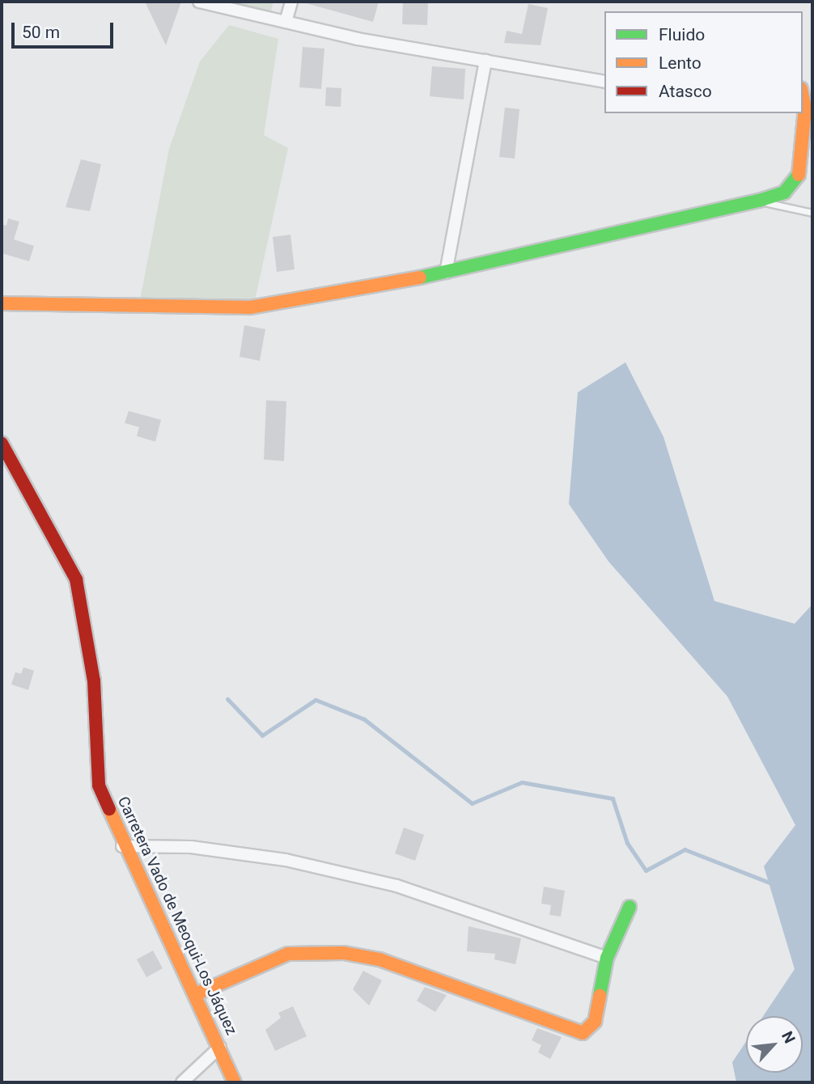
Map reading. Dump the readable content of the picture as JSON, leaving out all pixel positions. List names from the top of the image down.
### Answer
{
  "streets": {
    "street": ["Carretera Vado de Meoqui-Los Jáquez"]
  },
  "legend": ["Fluido", "Lento", "Atasco"],
  "scale_bar": "50 m",
  "north": "top right"
}
